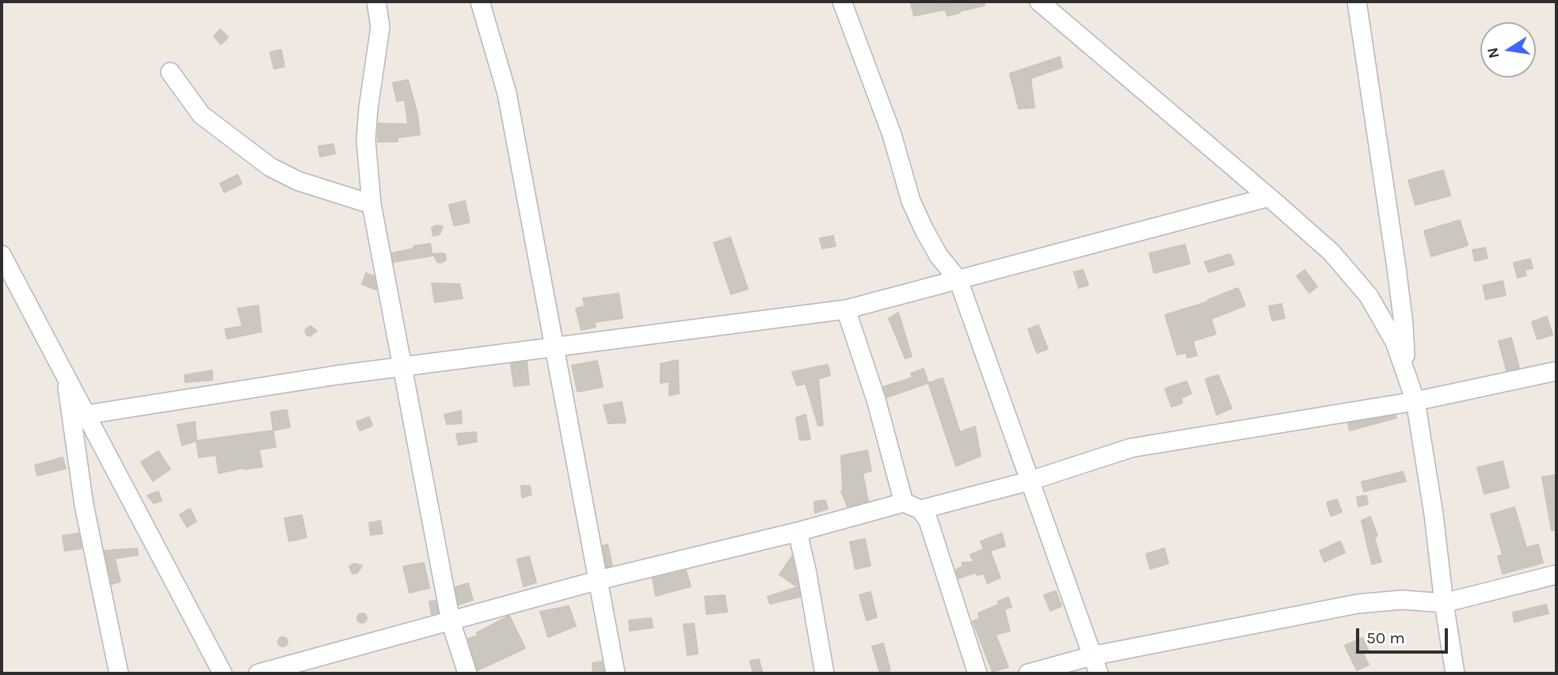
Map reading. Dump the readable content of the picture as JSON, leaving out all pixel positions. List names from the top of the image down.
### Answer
{
  "scale_bar": "50 m",
  "north": "left"
}
